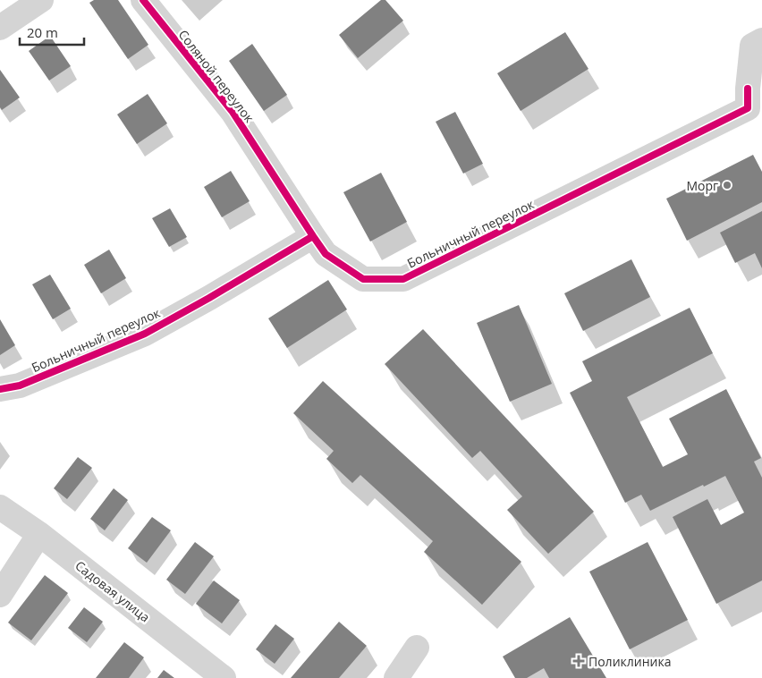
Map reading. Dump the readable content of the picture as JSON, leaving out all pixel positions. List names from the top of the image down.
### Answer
{
  "streets": {
    "street": ["Соляной переулок", "Больничный переулок", "Садовая улица"]
  },
  "crossings": [
    ["Соляной переулок", "Больничный переулок"]
  ],
  "places": {
    "other": ["Морг"],
    "health": ["Поликлиника"]
  },
  "scale_bar": "20 m"
}
